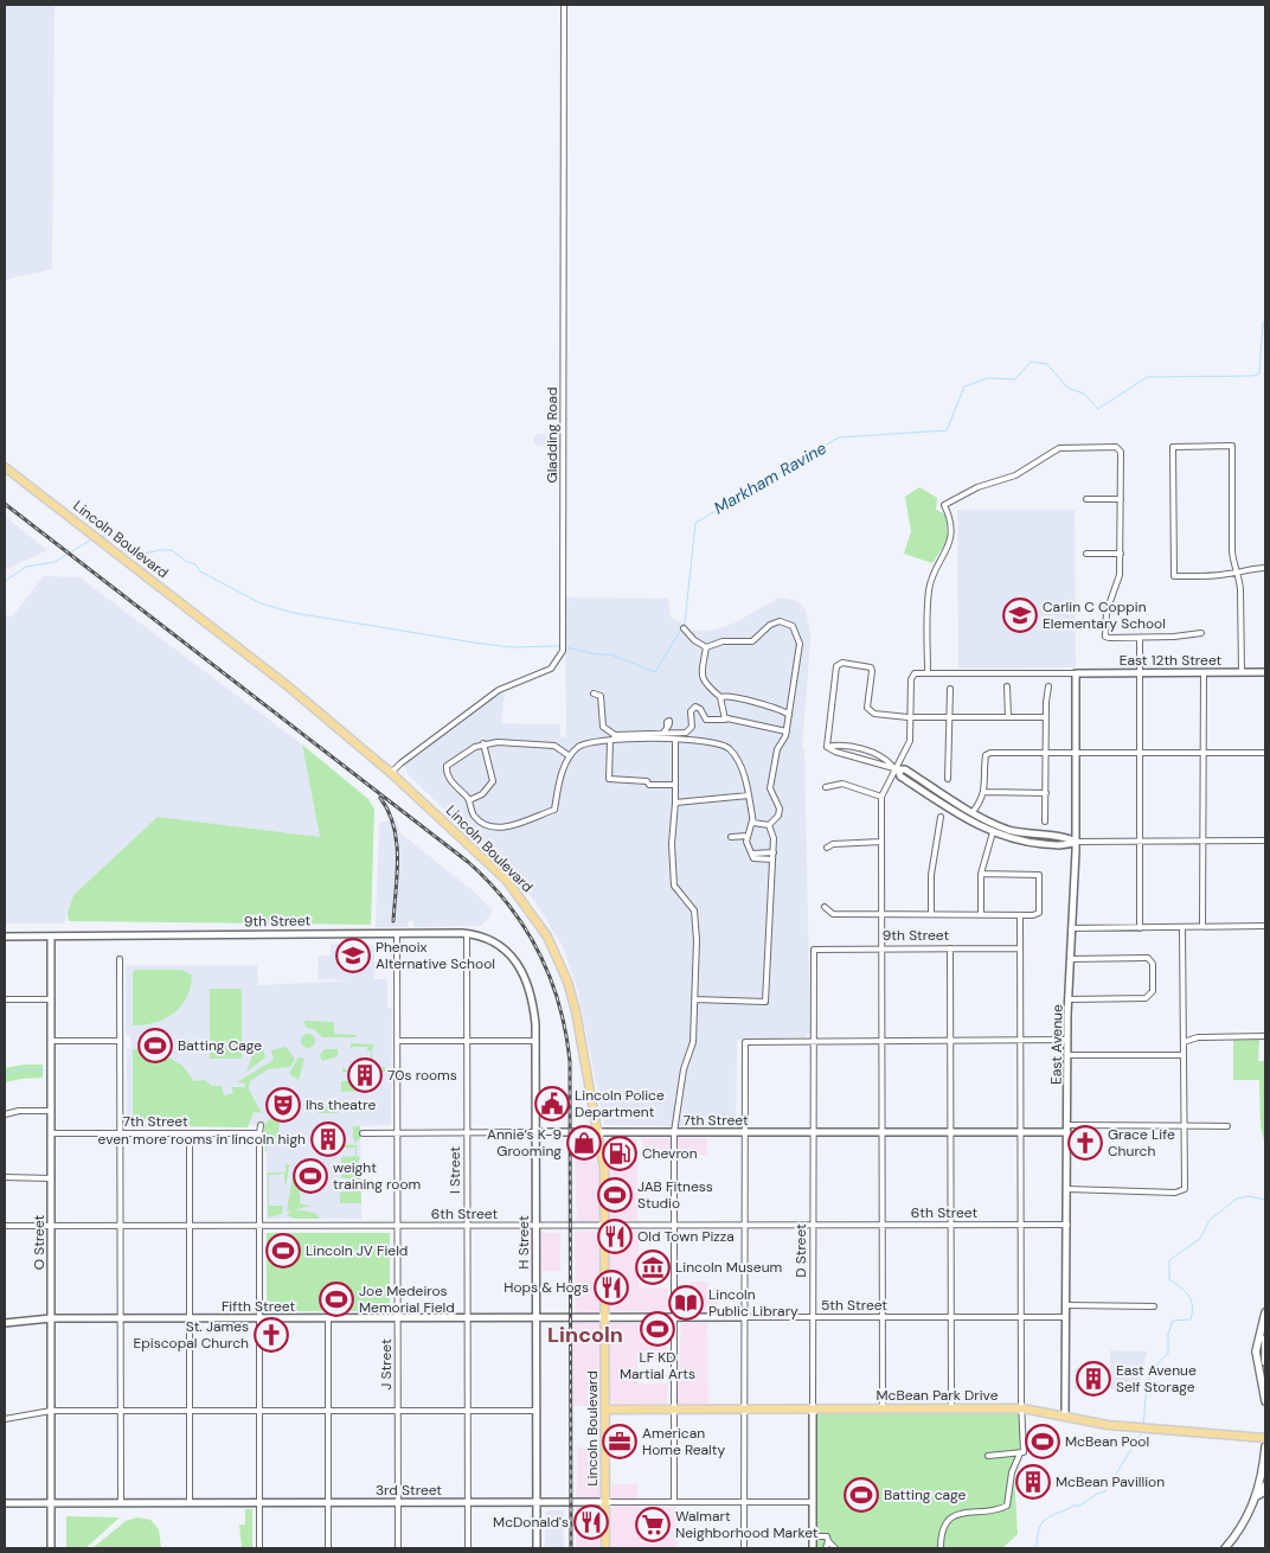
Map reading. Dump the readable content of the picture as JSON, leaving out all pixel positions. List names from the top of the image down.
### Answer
{
  "streets": {
    "main road": ["Lincoln Boulevard", "McBean Park Drive"],
    "street": [
      "Gladding Road",
      "East 12th Street",
      "9th Street",
      "East Avenue",
      "7th Street",
      "I Street",
      "6th Street",
      "O Street",
      "H Street",
      "D Street",
      "5th Street",
      "Fifth Street",
      "J Street",
      "3rd Street"
    ]
  },
  "crossings": [
    ["Gladding Road", "Lincoln Boulevard"],
    ["Lincoln Boulevard", "7th Street"],
    ["Lincoln Boulevard", "6th Street"],
    ["Lincoln Boulevard", "5th Street"],
    ["Lincoln Boulevard", "McBean Park Drive"],
    ["Lincoln Boulevard", "3rd Street"],
    ["East 12th Street", "East Avenue"],
    ["9th Street", "I Street"],
    ["9th Street", "O Street"],
    ["9th Street", "H Street"],
    ["9th Street", "D Street"],
    ["9th Street", "J Street"],
    ["East Avenue", "7th Street"],
    ["East Avenue", "6th Street"],
    ["East Avenue", "5th Street"],
    ["East Avenue", "McBean Park Drive"],
    ["7th Street", "I Street"],
    ["7th Street", "O Street"],
    ["7th Street", "H Street"],
    ["7th Street", "D Street"],
    ["7th Street", "J Street"],
    ["I Street", "6th Street"],
    ["I Street", "Fifth Street"],
    ["I Street", "3rd Street"],
    ["6th Street", "O Street"],
    ["6th Street", "H Street"],
    ["6th Street", "D Street"],
    ["6th Street", "J Street"],
    ["O Street", "Fifth Street"],
    ["O Street", "3rd Street"],
    ["H Street", "5th Street"],
    ["H Street", "Fifth Street"],
    ["H Street", "3rd Street"],
    ["D Street", "5th Street"],
    ["D Street", "McBean Park Drive"],
    ["D Street", "3rd Street"],
    ["5th Street", "Fifth Street"],
    ["Fifth Street", "J Street"],
    ["J Street", "3rd Street"]
  ],
  "districts": ["Lincoln"],
  "water": ["Markham Ravine"],
  "places": {
    "school or university": ["Carlin C Coppin Elementary School", "Phenoix Alternative School"],
    "sports": [
      "Batting Cage",
      "weight training room",
      "JAB Fitness Studio",
      "Lincoln JV Field",
      "Joe Medeiros Memorial Field",
      "LF KD Martial Arts",
      "McBean Pool",
      "Batting cage"
    ],
    "building": [
      "70s rooms",
      "even more rooms in lincoln high",
      "East Avenue Self Storage",
      "McBean Pavillion"
    ],
    "public building": ["Lincoln Police Department"],
    "theatre": ["lhs theatre"],
    "shop": ["Annie’s K-9 Grooming"],
    "church": ["Grace Life Church", "St. James Episcopal Church"],
    "fuel station": ["Chevron"],
    "restaurant": ["Old Town Pizza", "Hops & Hogs", "McDonald's"],
    "museum": ["Lincoln Museum"],
    "library": ["Lincoln Public Library"],
    "office": ["American Home Realty"],
    "supermarket": ["Walmart Neighborhood Market"]
  }
}
